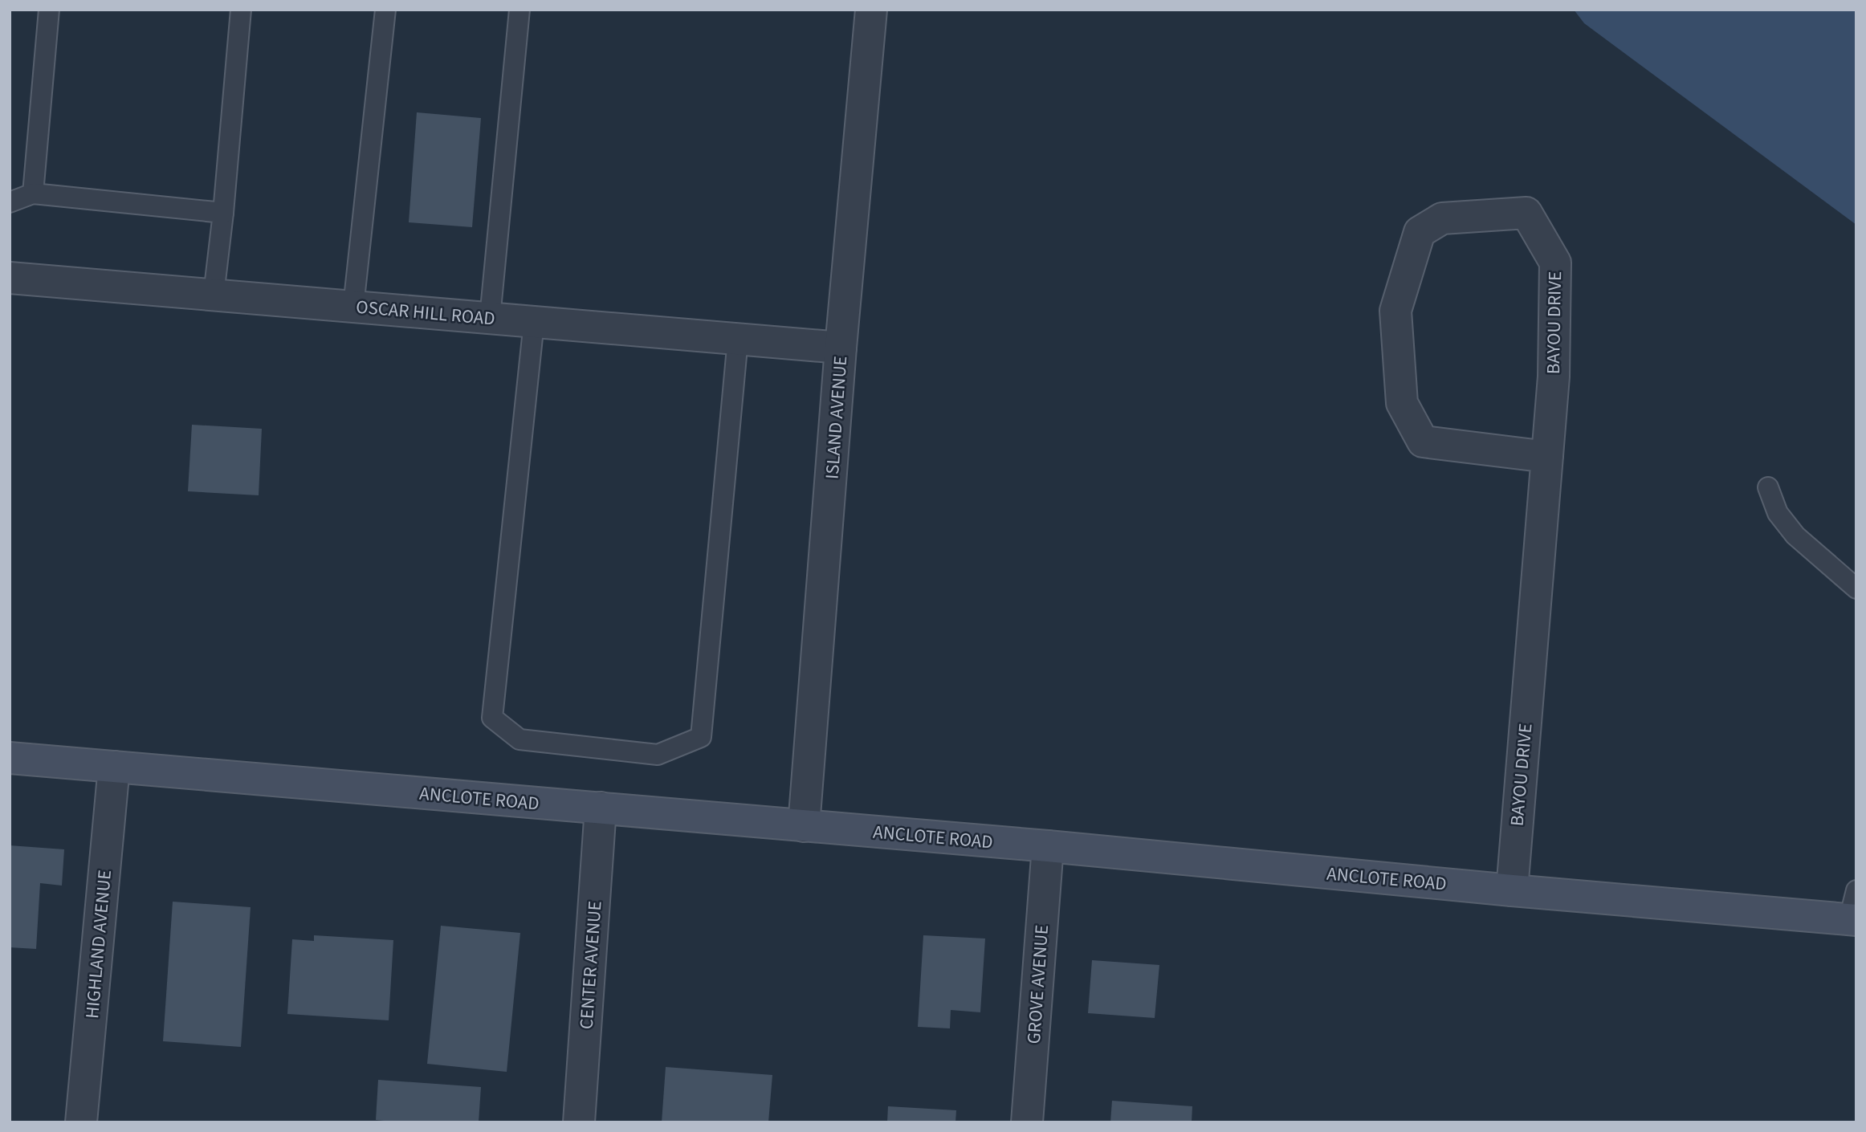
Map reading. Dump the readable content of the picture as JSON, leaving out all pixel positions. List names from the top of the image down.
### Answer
{
  "streets": {
    "street": [
      "OSCAR HILL ROAD",
      "BAYOU DRIVE",
      "ISLAND AVENUE",
      "ANCLOTE ROAD",
      "HIGHLAND AVENUE",
      "CENTER AVENUE",
      "GROVE AVENUE"
    ]
  },
  "crossings": [
    ["OSCAR HILL ROAD", "ISLAND AVENUE"],
    ["BAYOU DRIVE", "ANCLOTE ROAD"],
    ["ISLAND AVENUE", "ANCLOTE ROAD"],
    ["ANCLOTE ROAD", "HIGHLAND AVENUE"],
    ["ANCLOTE ROAD", "CENTER AVENUE"],
    ["ANCLOTE ROAD", "GROVE AVENUE"]
  ]
}
